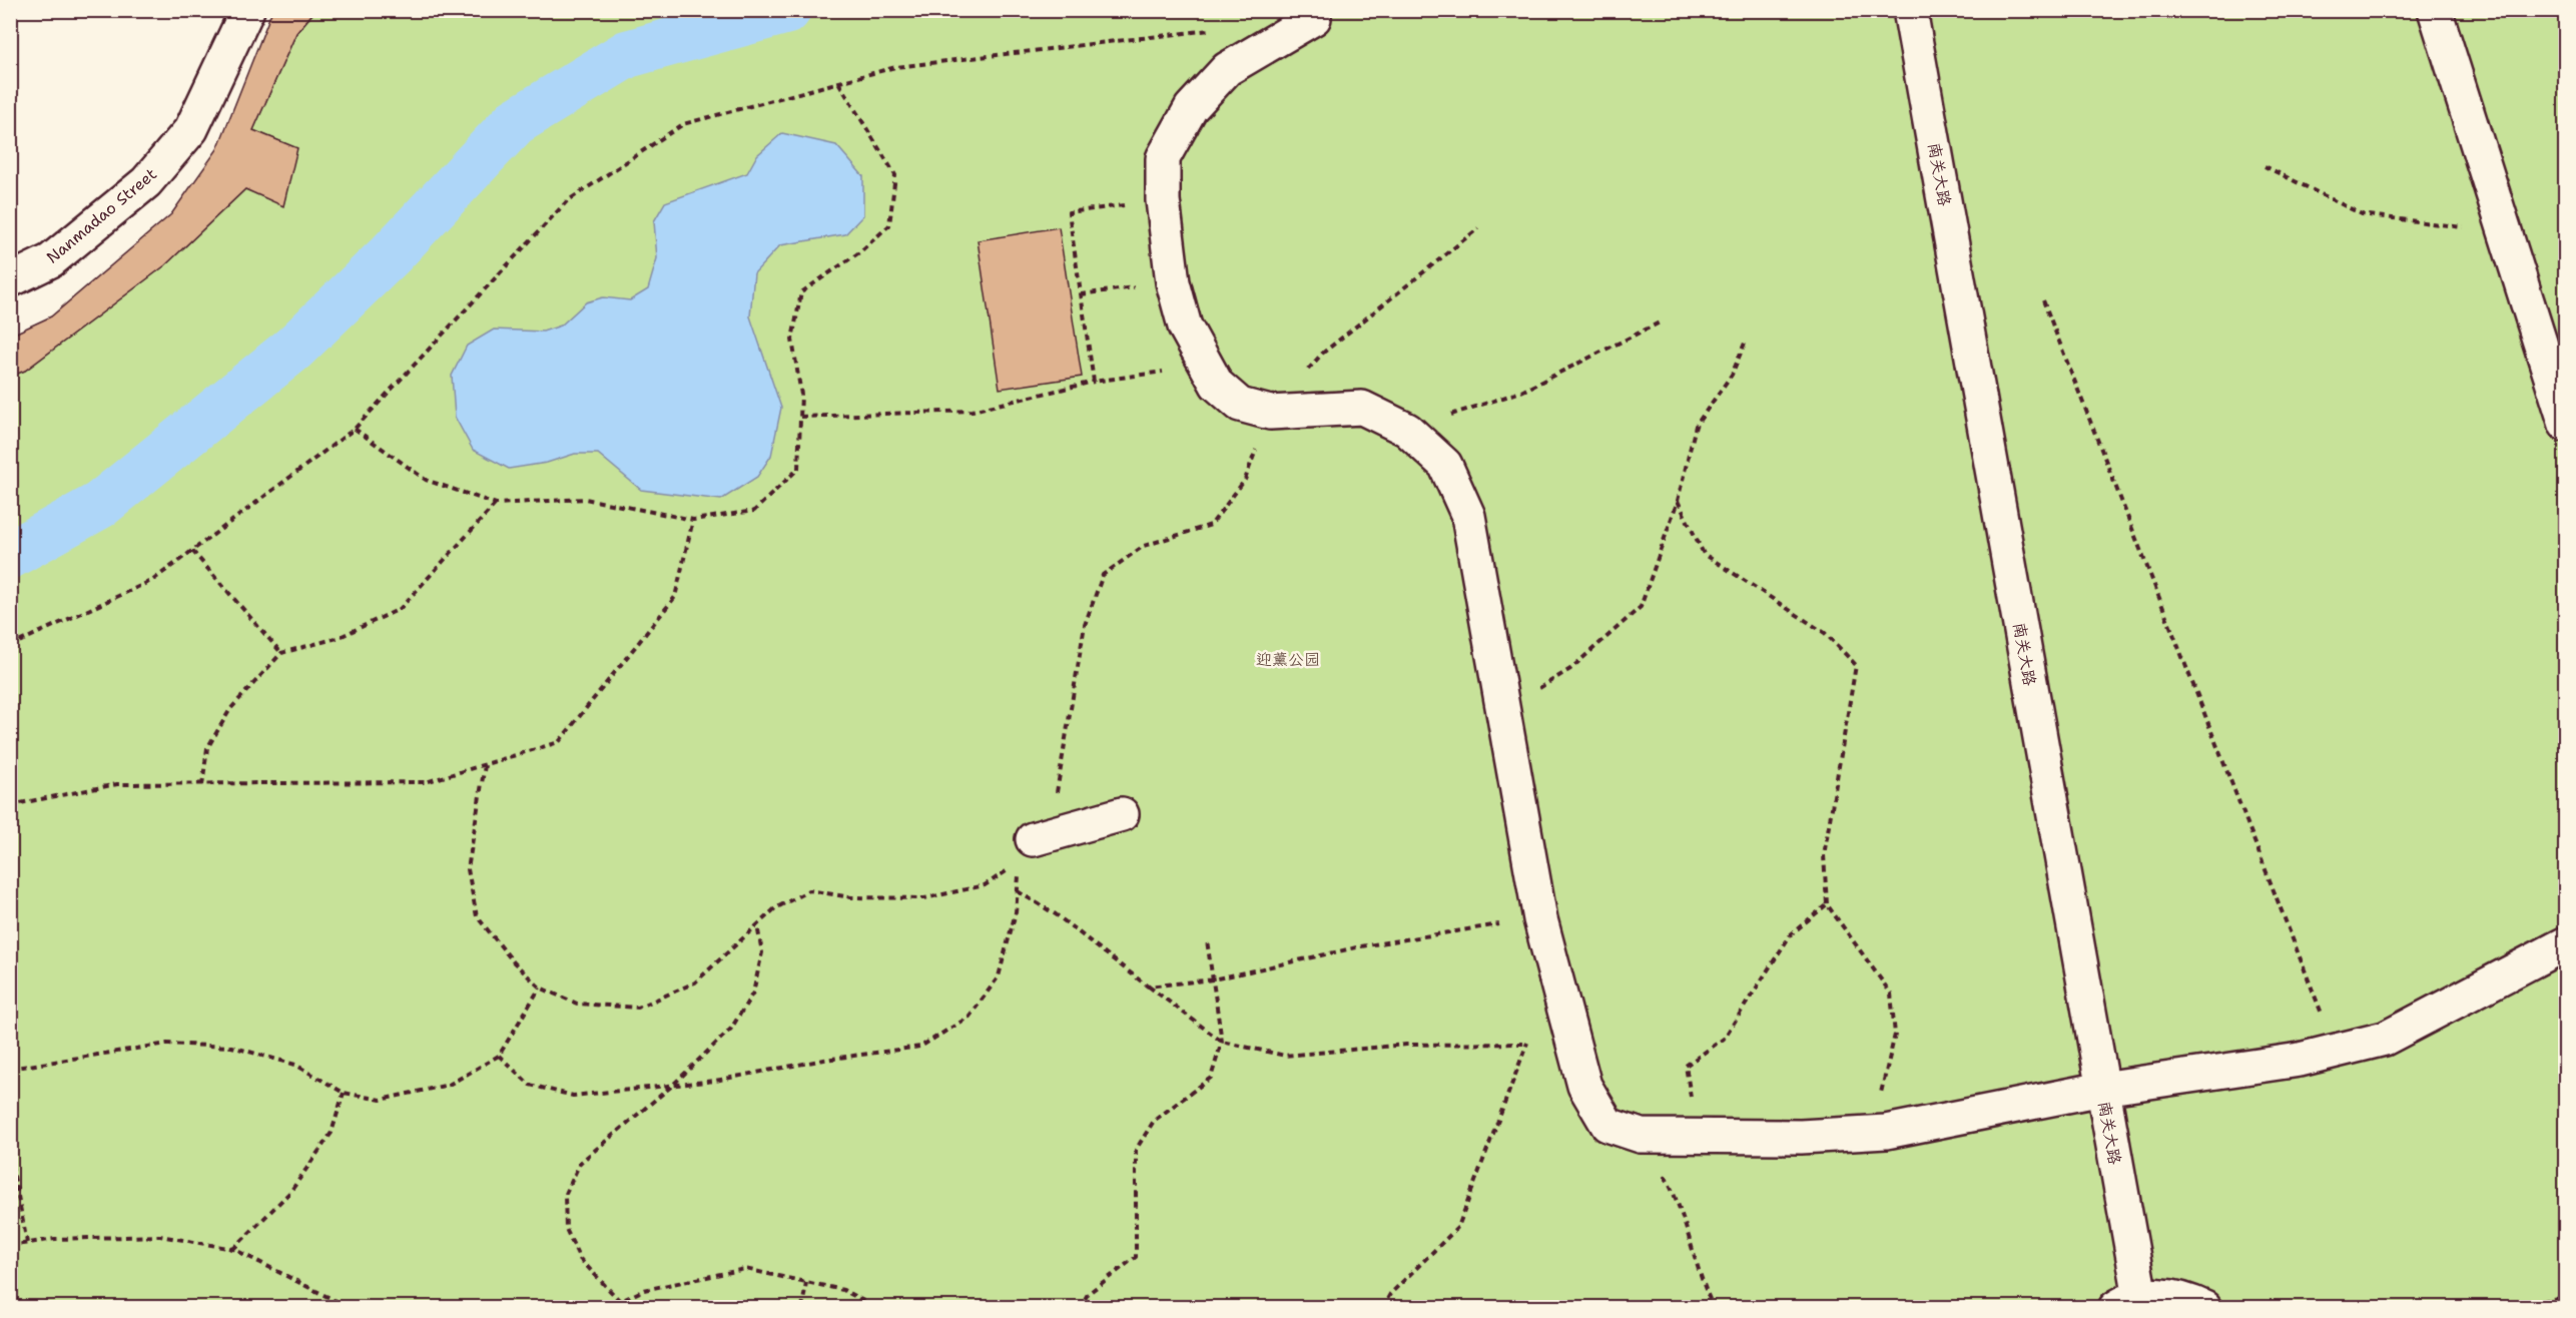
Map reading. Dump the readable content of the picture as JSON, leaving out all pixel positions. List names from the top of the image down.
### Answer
{
  "streets": {
    "street": ["南关大路", "Nanmadao Street"]
  },
  "parks": ["迎薰公园"]
}
